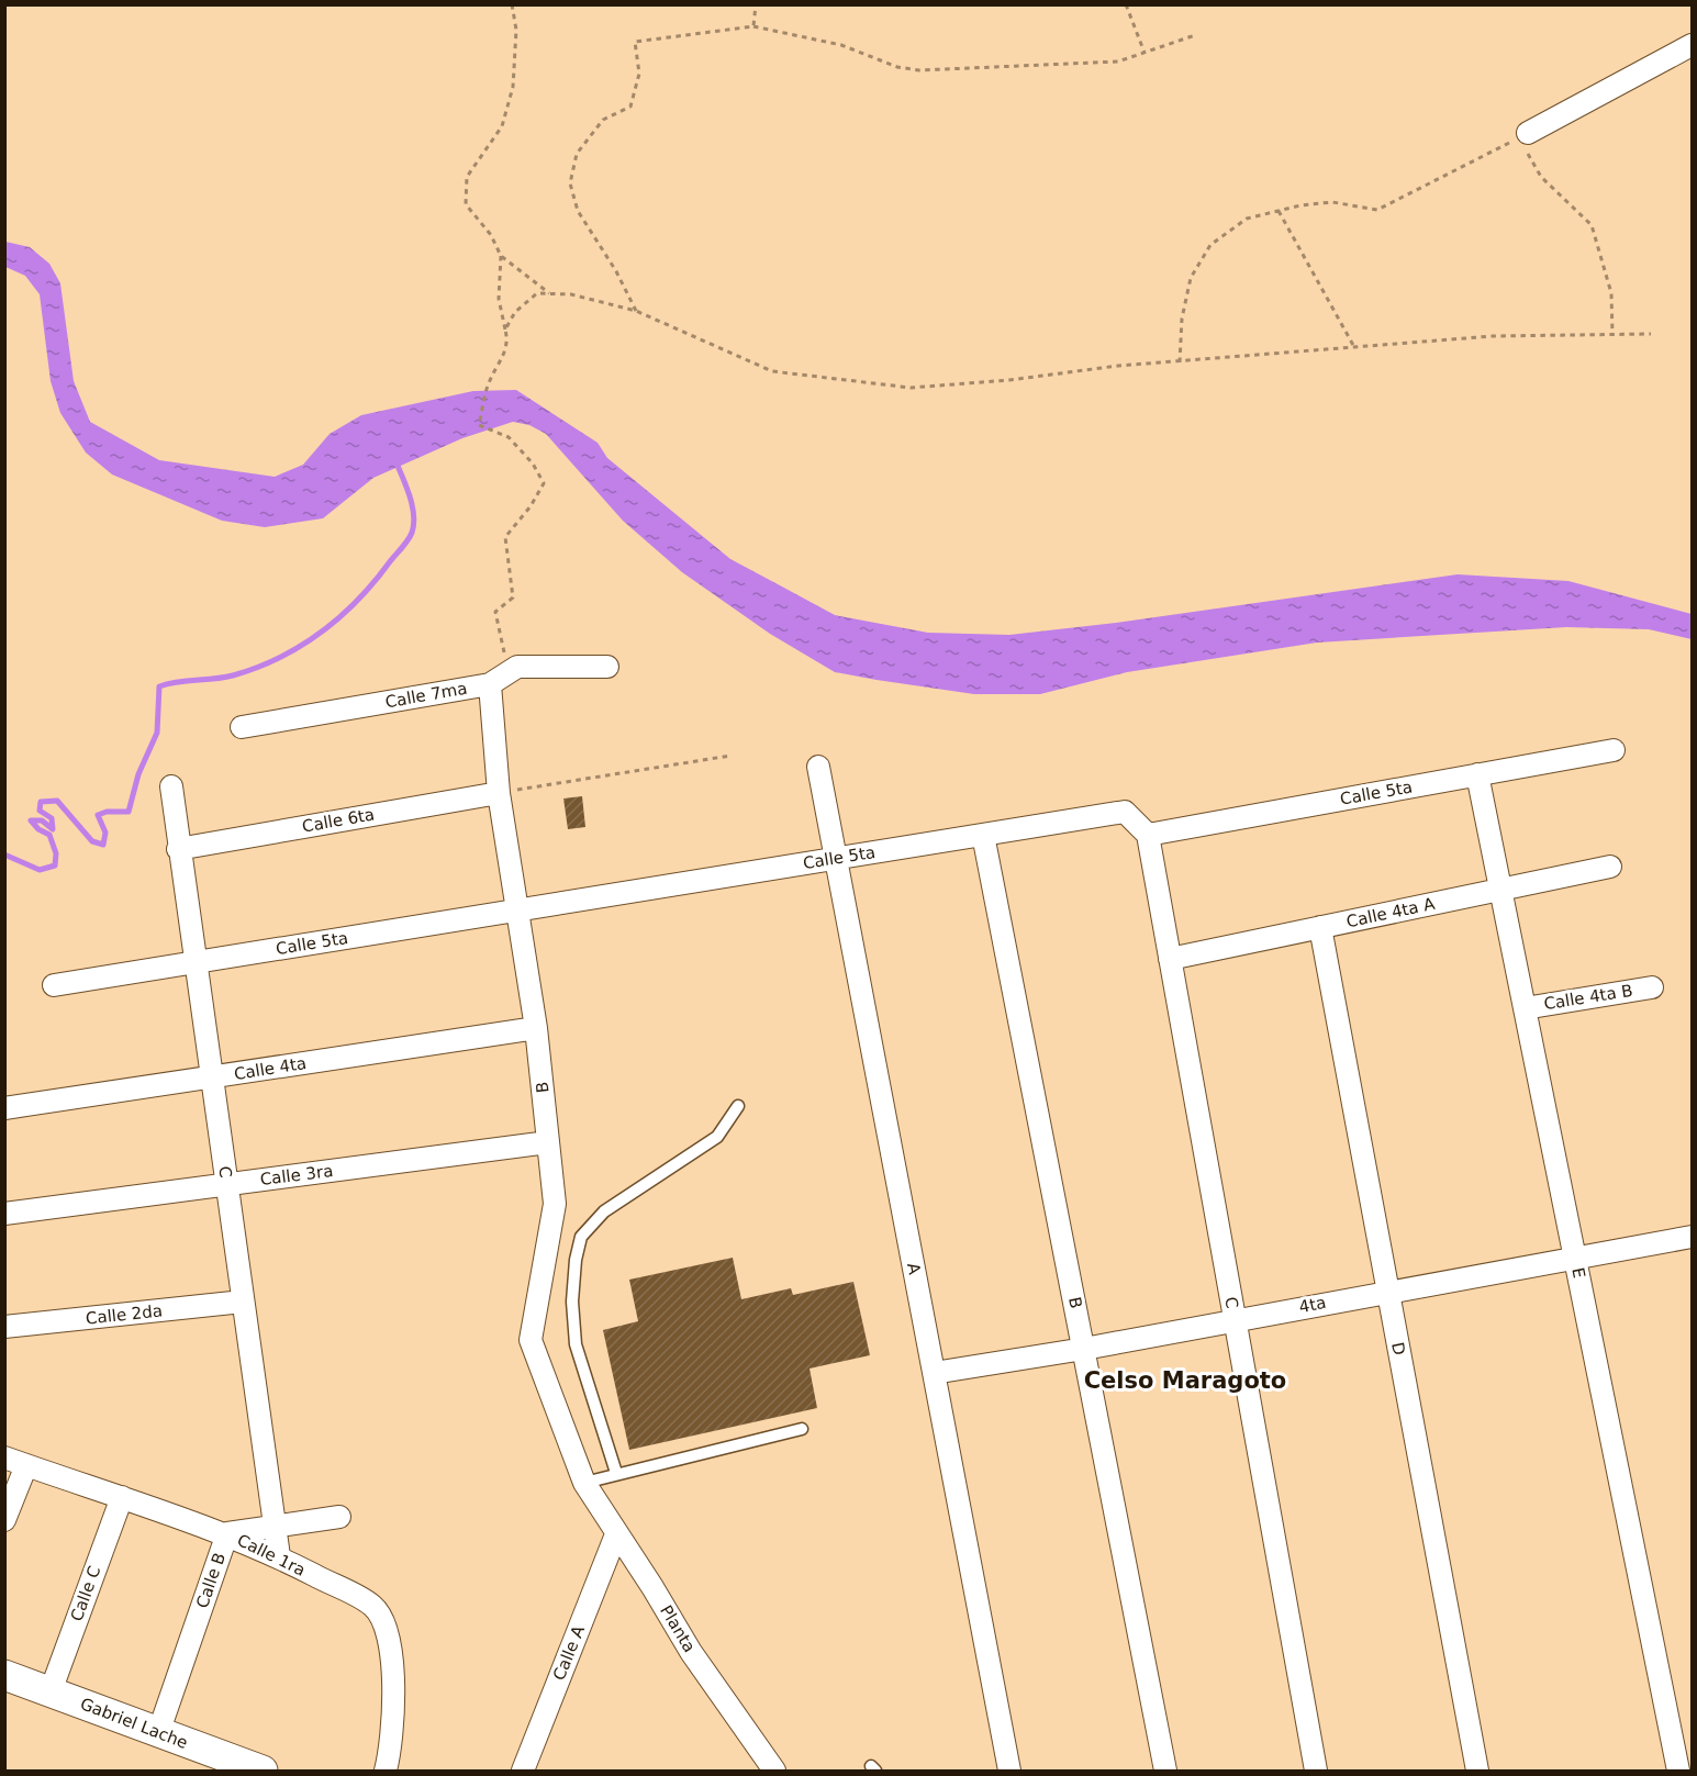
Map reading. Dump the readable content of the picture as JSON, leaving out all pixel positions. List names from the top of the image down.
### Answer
{
  "streets": {
    "street": [
      "Calle 7ma",
      "Calle 5ta",
      "Calle 6ta",
      "Calle 4ta A",
      "Calle 4ta B",
      "Calle 4ta",
      "B",
      "C",
      "Calle 3ra",
      "A",
      "E",
      "4ta",
      "Calle 2da",
      "D",
      "Calle 1ra",
      "Calle B",
      "Calle C",
      "Planta",
      "Calle A",
      "Gabriel Lache"
    ]
  },
  "crossings": [
    ["Calle 7ma", "B"],
    ["Calle 5ta", "B"],
    ["Calle 5ta", "C"],
    ["Calle 5ta", "A"],
    ["Calle 5ta", "E"],
    ["Calle 6ta", "B"],
    ["Calle 6ta", "C"],
    ["Calle 4ta A", "C"],
    ["Calle 4ta A", "E"],
    ["Calle 4ta A", "D"],
    ["Calle 4ta B", "E"],
    ["Calle 4ta", "B"],
    ["Calle 4ta", "C"],
    ["B", "Calle 3ra"],
    ["B", "4ta"],
    ["B", "Planta"],
    ["C", "Calle 3ra"],
    ["C", "4ta"],
    ["C", "Calle 2da"],
    ["C", "Calle 1ra"],
    ["C", "Calle B"],
    ["A", "4ta"],
    ["E", "4ta"],
    ["4ta", "D"],
    ["Calle 1ra", "Calle B"],
    ["Calle 1ra", "Calle C"],
    ["Calle B", "Gabriel Lache"],
    ["Calle C", "Gabriel Lache"],
    ["Planta", "Calle A"]
  ],
  "districts": ["Celso Maragoto"]
}
